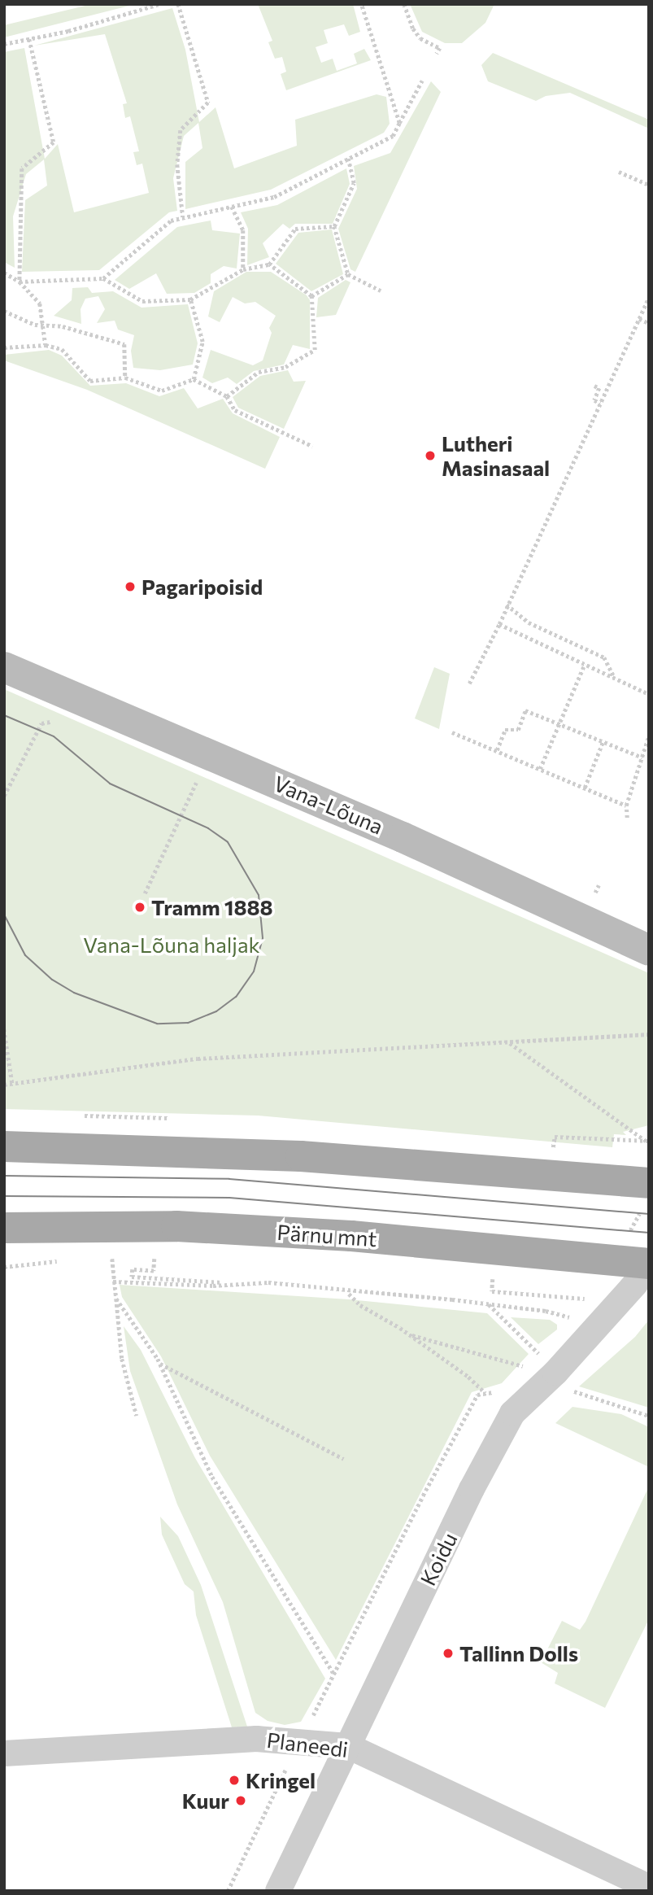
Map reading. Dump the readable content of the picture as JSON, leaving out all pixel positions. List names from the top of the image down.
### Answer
{
  "streets": {
    "main road": ["Pärnu mnt"],
    "street": ["Vana-Lõuna", "Koidu", "Planeedi"]
  },
  "crossings": [
    ["Pärnu mnt", "Koidu"],
    ["Koidu", "Planeedi"]
  ],
  "parks": ["Vana-Lõuna haljak"],
  "places": [
    "Lutheri Masinasaal",
    "Pagaripoisid",
    "Tramm 1888",
    "Tallinn Dolls",
    "Kringel",
    "Kuur"
  ]
}
